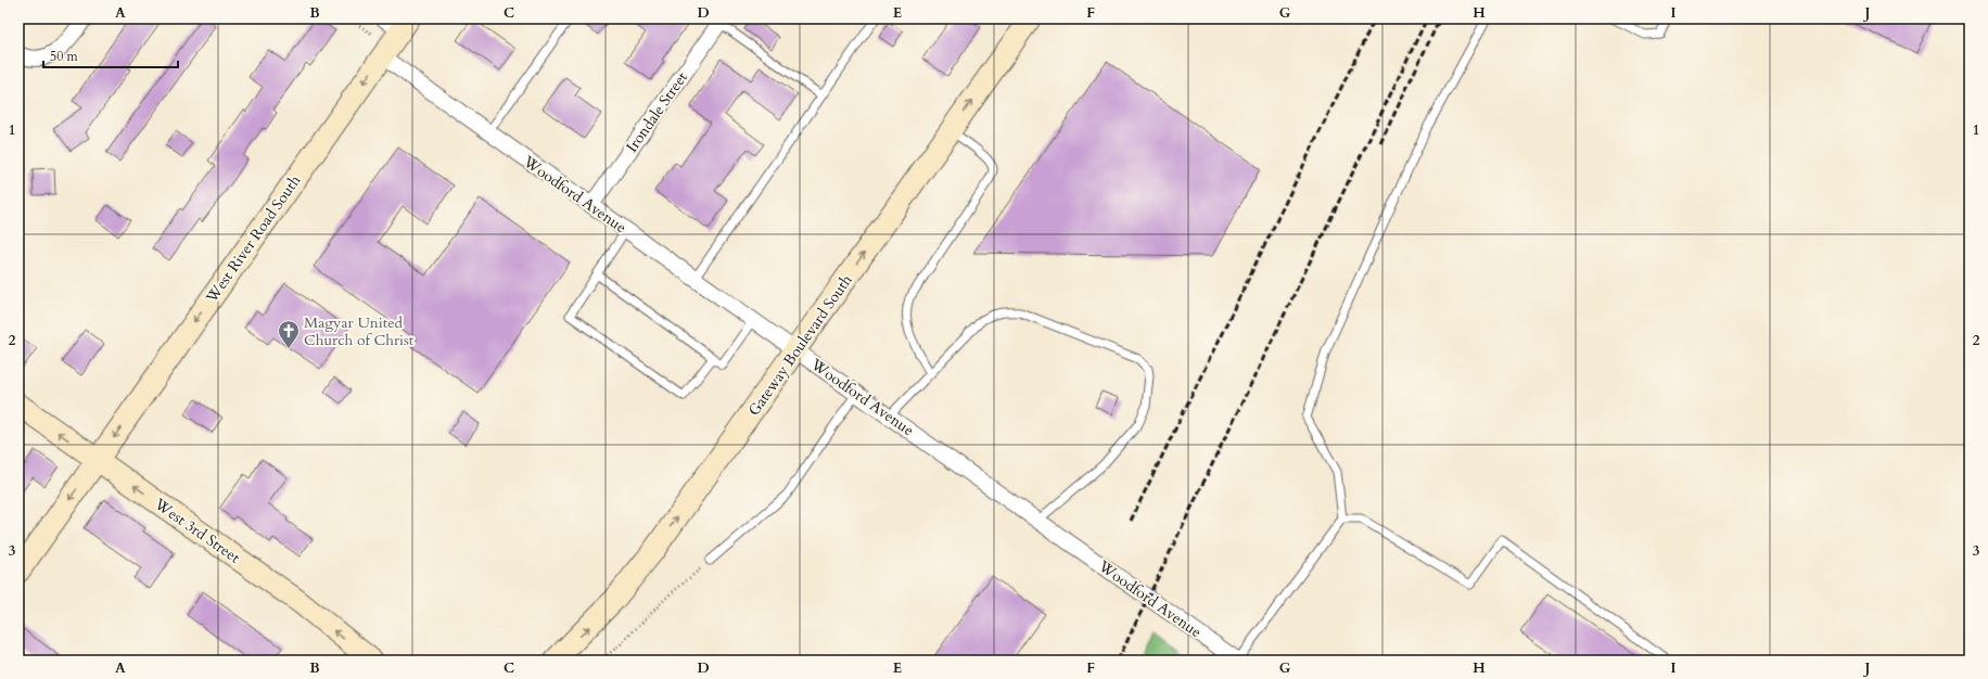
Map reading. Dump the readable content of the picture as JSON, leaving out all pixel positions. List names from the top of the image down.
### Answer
{
  "streets": {
    "main road": ["West River Road South", "Gateway Boulevard South", "West 3rd Street"],
    "street": ["Irondale Street", "Woodford Avenue"]
  },
  "crossings": [
    ["Irondale Street", "Woodford Avenue"],
    ["Woodford Avenue", "West River Road South"],
    ["Woodford Avenue", "Gateway Boulevard South"],
    ["West River Road South", "West 3rd Street"]
  ],
  "one_way": ["West River Road South", "Gateway Boulevard South", "West 3rd Street"],
  "places": {
    "church": ["Magyar United Church of Christ"]
  },
  "scale_bar": "50 m",
  "grid": {
    "columns": [
      "A",
      "B",
      "C",
      "D",
      "E",
      "F",
      "G",
      "H",
      "I",
      "J"
    ],
    "rows": ["1", "2", "3"]
  }
}
